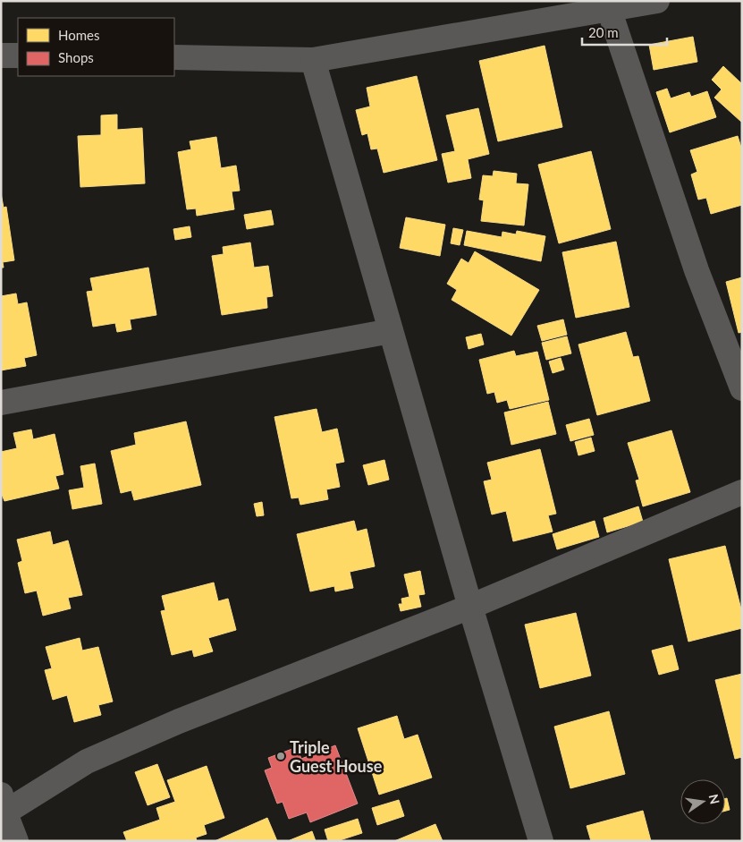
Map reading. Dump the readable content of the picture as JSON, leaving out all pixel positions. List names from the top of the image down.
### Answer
{
  "places": ["Triple Guest House"],
  "legend": ["Homes", "Shops"],
  "scale_bar": "20 m",
  "north": "right"
}
